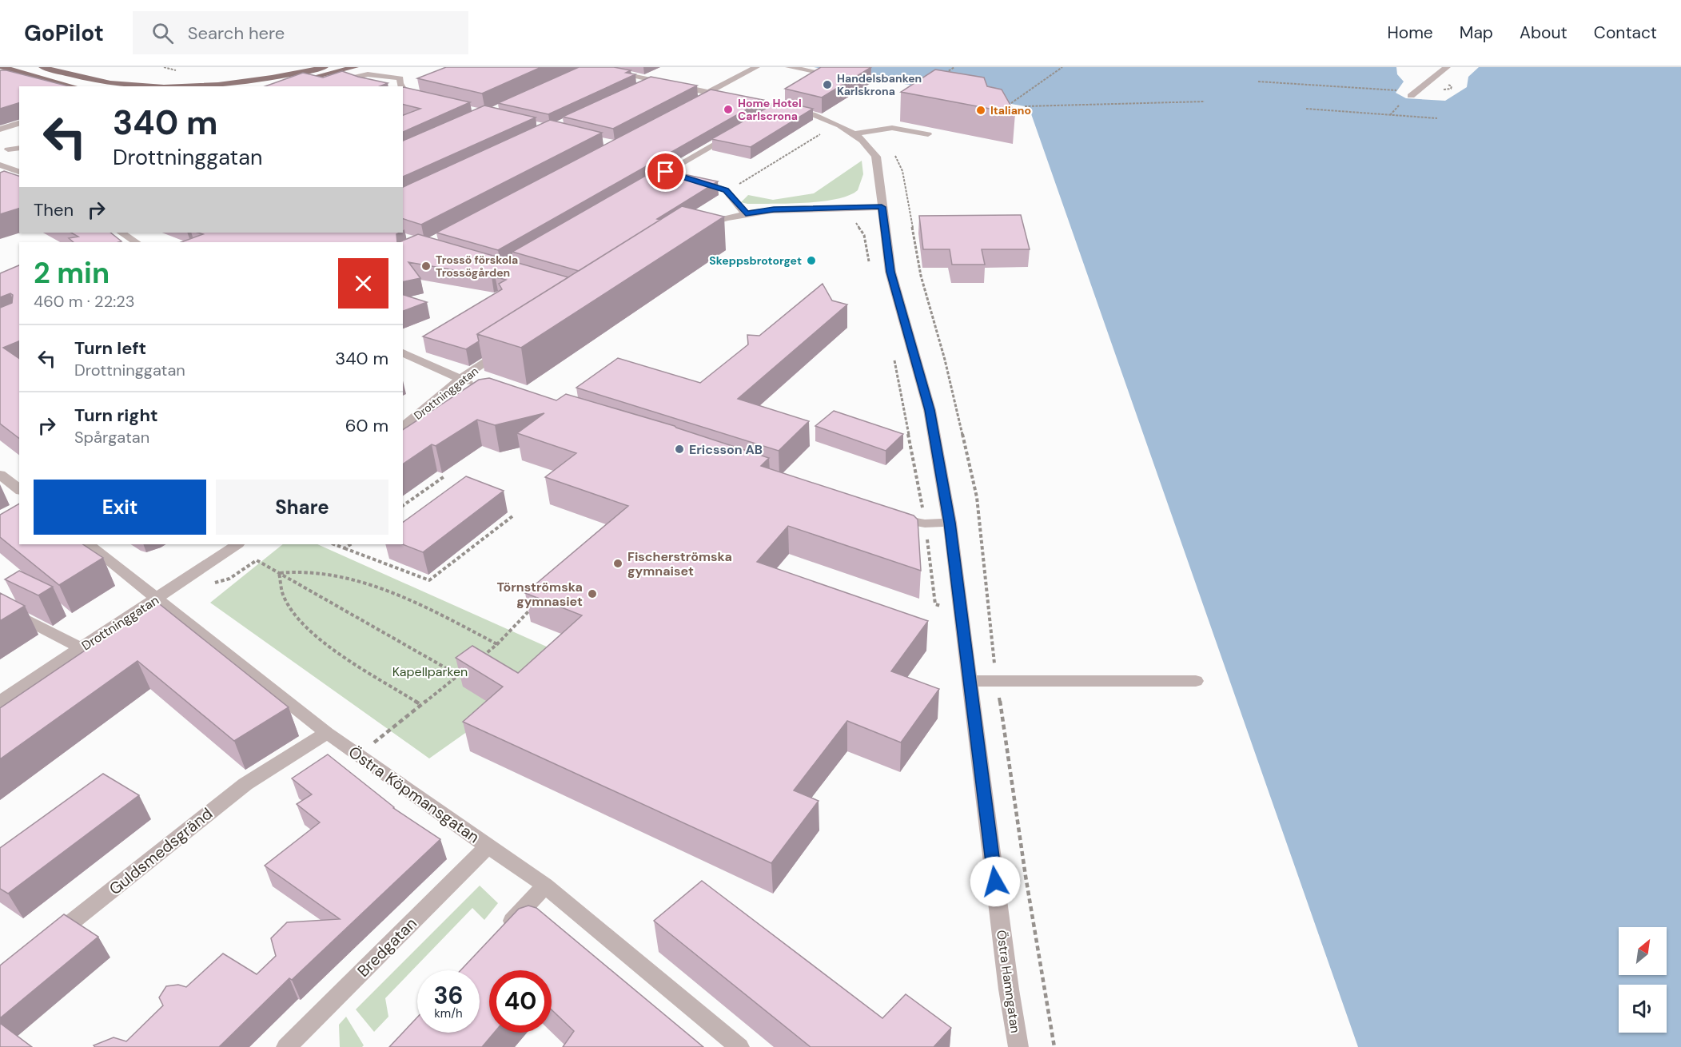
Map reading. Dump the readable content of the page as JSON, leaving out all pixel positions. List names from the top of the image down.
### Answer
{
  "streets": {
    "street": [
      "Drottninggatan",
      "Östra Köpmansgatan",
      "Guldsmedsgränd",
      "Bredgatan",
      "Östra Hamngatan"
    ]
  },
  "crossings": [
    ["Drottninggatan", "Östra Köpmansgatan"],
    ["Östra Köpmansgatan", "Guldsmedsgränd"],
    ["Östra Köpmansgatan", "Bredgatan"]
  ],
  "parks": ["Kapellparken"],
  "places": [
    "Handelsbanken Karlskrona",
    "Home Hotel Carlscrona",
    "Italiano",
    "Skeppsbrotorget",
    "Trossö förskola Trossögården",
    "Ericsson AB",
    "Fischerströmska gymnaiset",
    "Törnströmska gymnasiet"
  ],
  "north": "top right",
  "page": {
    "header": "GoPilot",
    "search": "Search here",
    "nav": [
      "Home",
      "Map",
      "About",
      "Contact"
    ],
    "turn": ["340 m", "Drottninggatan"],
    "then": "Then",
    "heading": ["2 min", "460 m · 22:23"],
    "list": [
      {
        "name": "Turn left",
        "note": "Drottninggatan",
        "value": "340 m"
      },
      {
        "name": "Turn right",
        "note": "Spårgatan",
        "value": "60 m"
      }
    ],
    "buttons": ["Exit", "Share"],
    "speed": "36 km/h",
    "limit": "40"
  }
}
